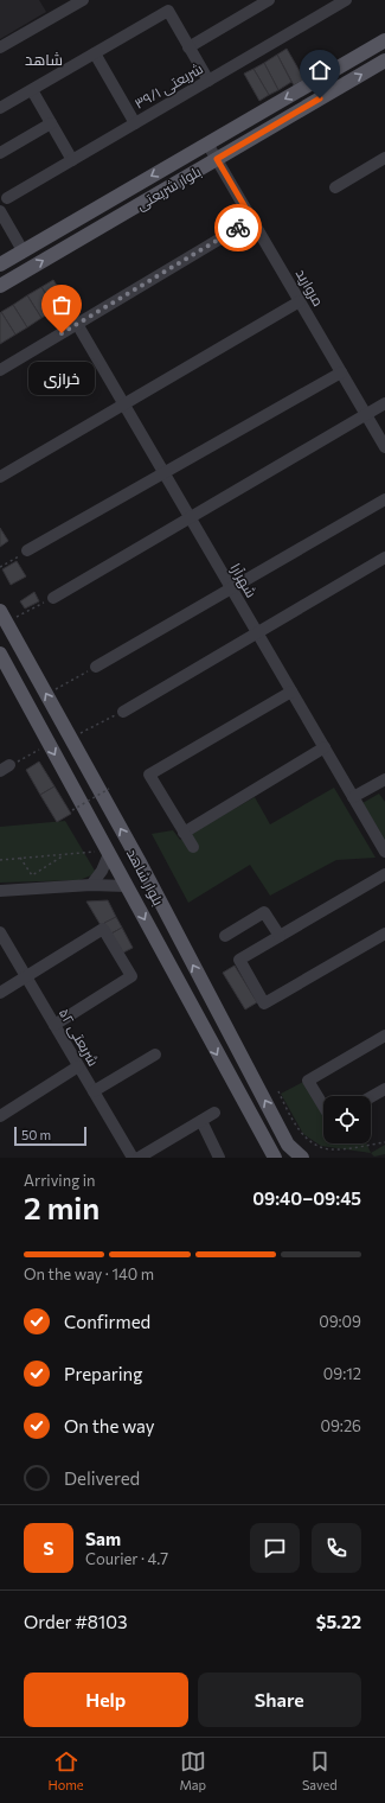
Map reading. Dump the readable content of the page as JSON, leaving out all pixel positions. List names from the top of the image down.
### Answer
{
  "streets": {
    "main road": ["بلوار شریعتی", "بلوار شاهد"],
    "street": [
      "شریعتی ۳۹/۱",
      "مروارید",
      "شهرآرا",
      "شریعتی ۵۲"
    ]
  },
  "crossings": [
    ["بلوار شریعتی", "مروارید"]
  ],
  "districts": ["شاهد"],
  "places": ["خرازی"],
  "scale_bar": "50 m",
  "page": {
    "bubble": "خرازی",
    "scale": "50 m",
    "heading": ["2 min", "Arriving in", "09:40–09:45"],
    "panel": [
      "Sam",
      "Courier · 4.7",
      "Order #8103",
      "$5.22"
    ],
    "bar": "On the way · 140 m",
    "list": [
      ["Confirmed", "09:09"],
      ["Preparing", "09:12"],
      ["On the way", "09:26"],
      "Delivered"
    ],
    "round": "S",
    "buttons": ["Help", "Share"],
    "tabs": ["Home", "Map", "Saved"]
  }
}
